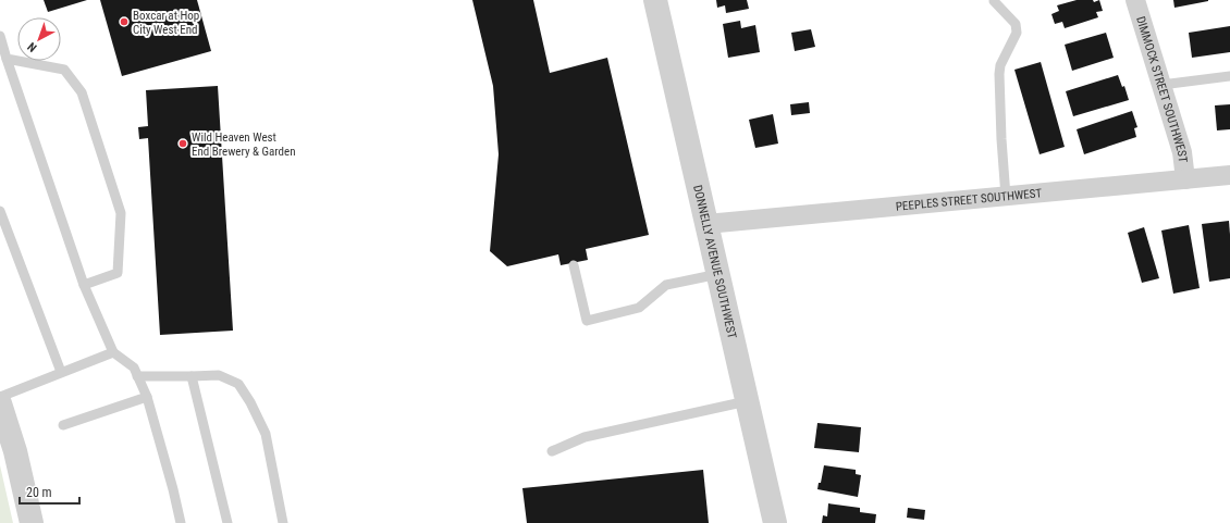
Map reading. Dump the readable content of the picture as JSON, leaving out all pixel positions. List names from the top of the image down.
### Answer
{
  "streets": {
    "street": ["DIMMOCK STREET SOUTHWEST", "PEEPLES STREET SOUTHWEST", "DONNELLY AVENUE SOUTHWEST"]
  },
  "crossings": [
    ["DIMMOCK STREET SOUTHWEST", "PEEPLES STREET SOUTHWEST"],
    ["PEEPLES STREET SOUTHWEST", "DONNELLY AVENUE SOUTHWEST"]
  ],
  "places": ["Boxcar at Hop City West End", "Wild Heaven West End Brewery & Garden"],
  "scale_bar": "20 m",
  "north": "bottom left"
}
